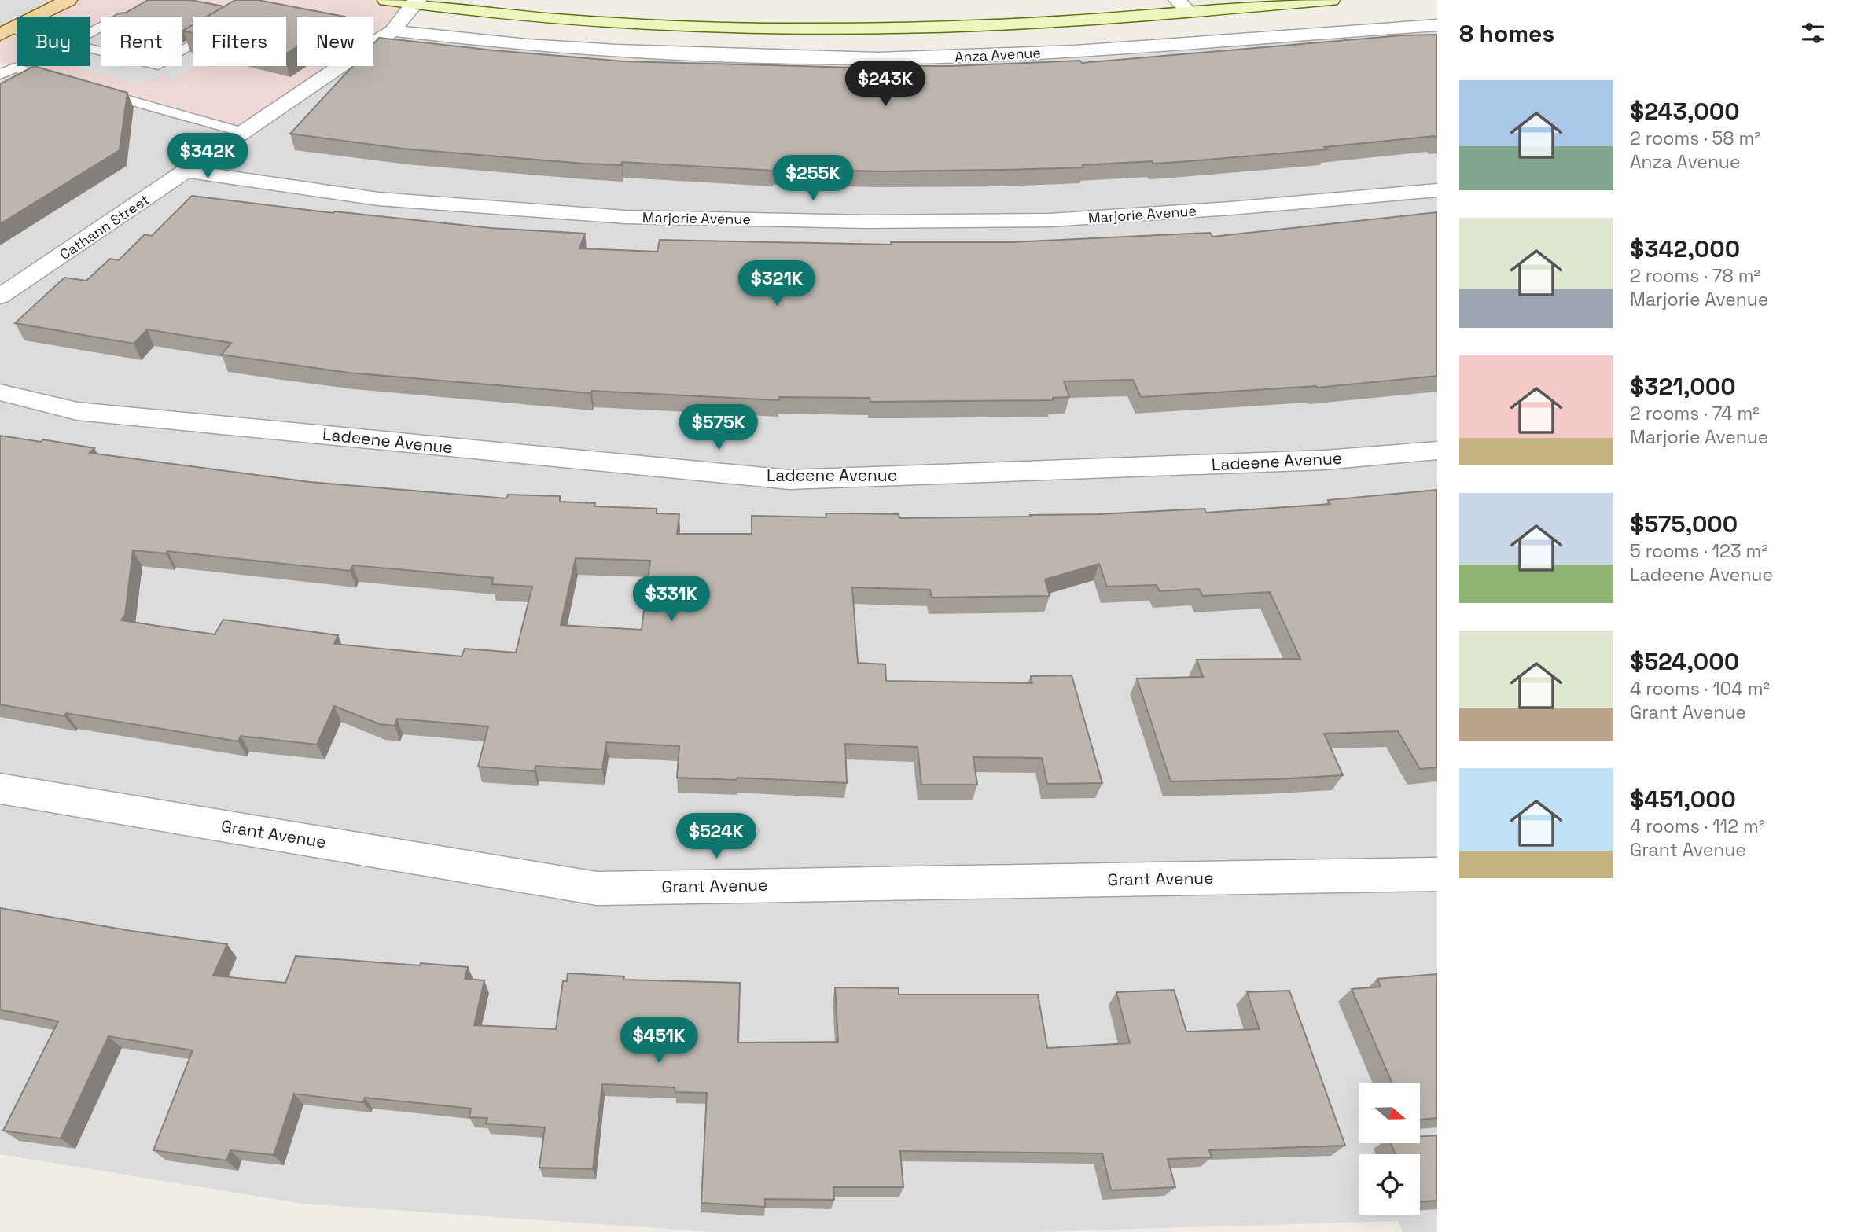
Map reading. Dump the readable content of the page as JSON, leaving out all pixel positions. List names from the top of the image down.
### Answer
{
  "streets": {
    "main road": ["Anza Avenue"],
    "street": [
      "Marjorie Avenue",
      "Cathann Street",
      "Ladeene Avenue",
      "Grant Avenue"
    ]
  },
  "crossings": [
    ["Anza Avenue", "Cathann Street"],
    ["Marjorie Avenue", "Cathann Street"]
  ],
  "north": "right",
  "page": {
    "heading": "8 homes",
    "chip": [
      "Buy",
      "Rent",
      "Filters",
      "New"
    ],
    "price": [
      "$243K",
      "$342K",
      "$255K",
      "$321K",
      "$575K",
      "$331K",
      "$524K",
      "$451K"
    ],
    "list": [
      {
        "name": "$243,000",
        "note": "2 rooms · 58 m² · Anza Avenue"
      },
      {
        "name": "$342,000",
        "note": "2 rooms · 78 m² · Marjorie Avenue"
      },
      {
        "name": "$321,000",
        "note": "2 rooms · 74 m² · Marjorie Avenue"
      },
      {
        "name": "$575,000",
        "note": "5 rooms · 123 m² · Ladeene Avenue"
      },
      {
        "name": "$524,000",
        "note": "4 rooms · 104 m² · Grant Avenue"
      },
      {
        "name": "$451,000",
        "note": "4 rooms · 112 m² · Grant Avenue"
      }
    ]
  }
}
